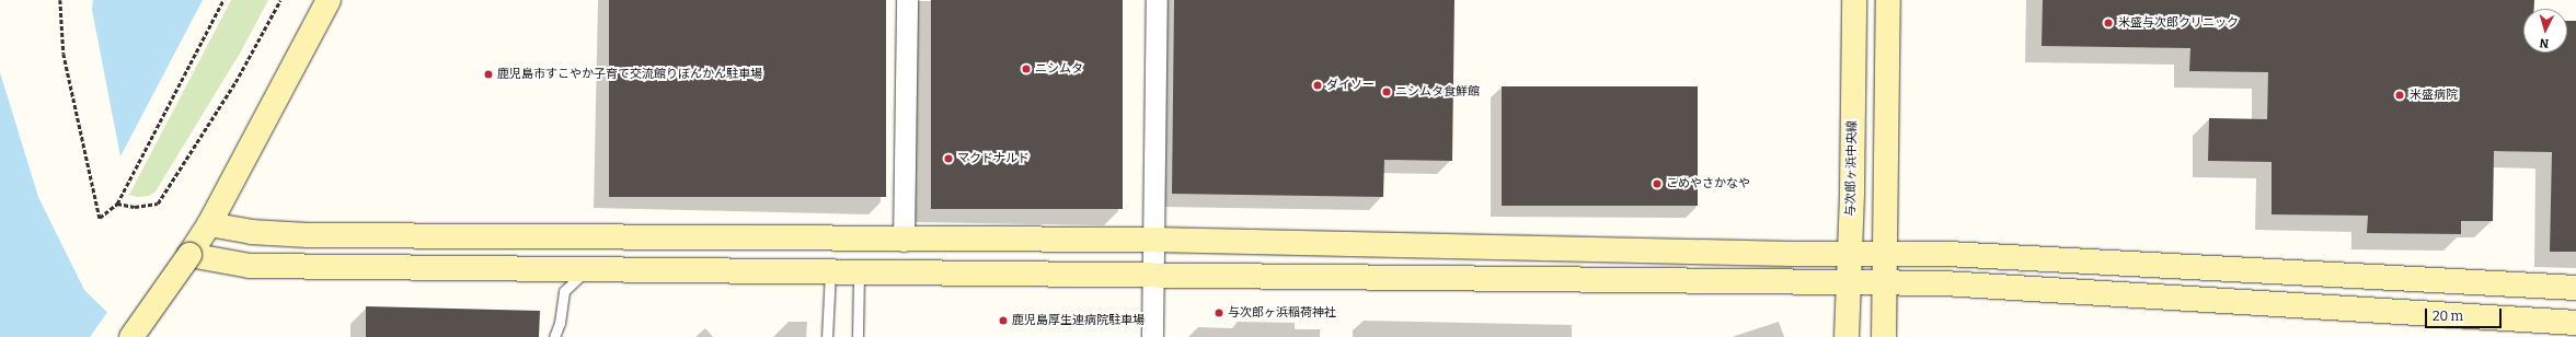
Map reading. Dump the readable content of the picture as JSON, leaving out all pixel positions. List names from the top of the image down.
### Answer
{
  "streets": {
    "street": ["与次郎ヶ浜中央線"]
  },
  "places": [
    "米盛与次郎クリニック",
    "ニシムタ",
    "鹿児島市すこやか子育て交流館りぼんかん駐車場",
    "ダイソー",
    "ニシムタ食鮮館",
    "米盛病院",
    "マクドナルド",
    "こめやさかなや",
    "与次郎ヶ浜稲荷神社",
    "鹿児島厚生連病院駐車場"
  ],
  "scale_bar": "20 m",
  "north": "bottom"
}
